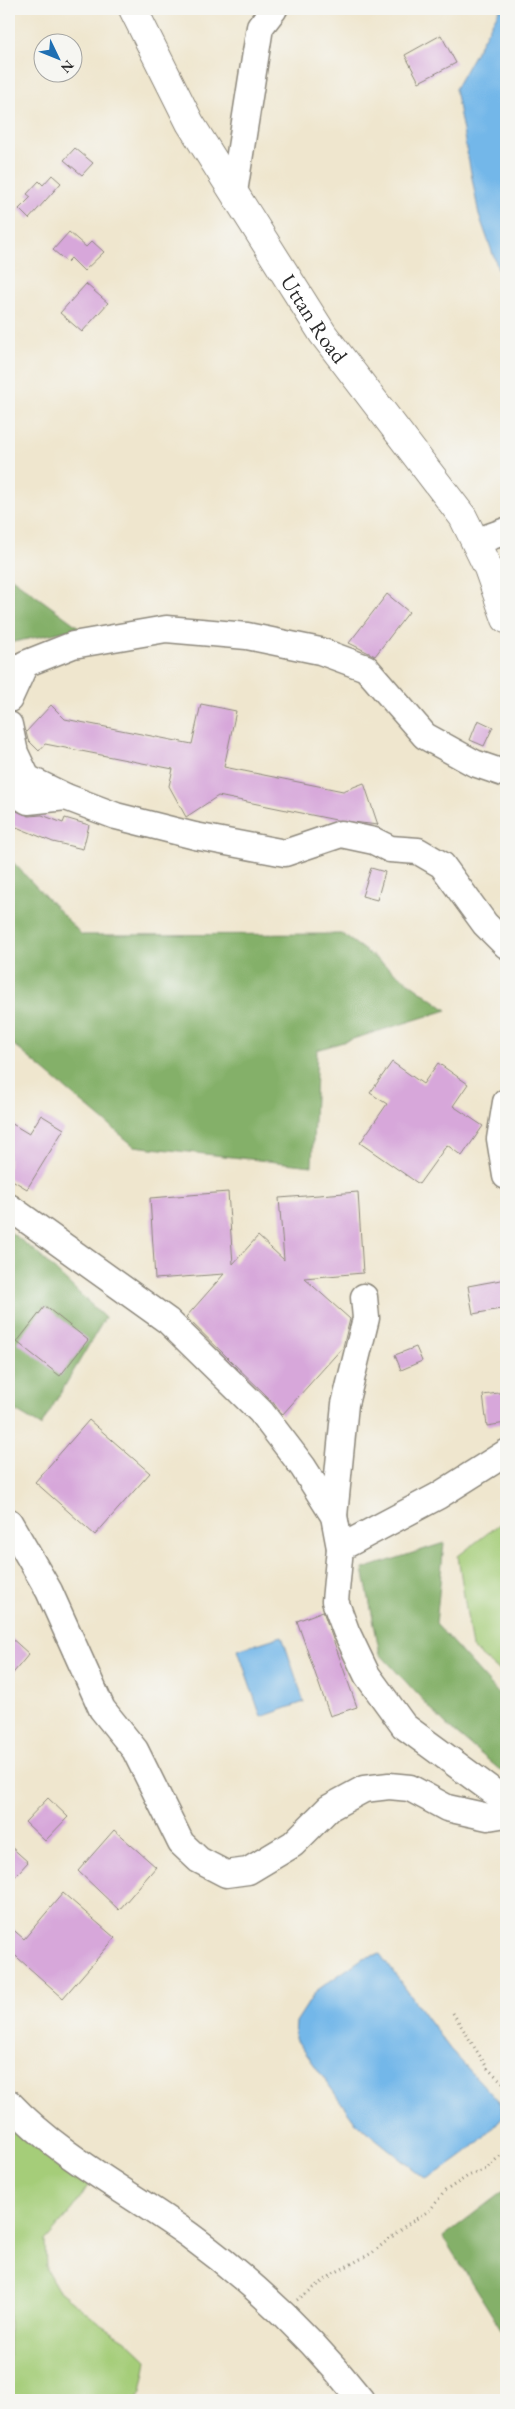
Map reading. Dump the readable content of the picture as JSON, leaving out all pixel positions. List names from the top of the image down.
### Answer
{
  "streets": {
    "main road": ["Uttan Road"]
  },
  "north": "bottom right"
}
